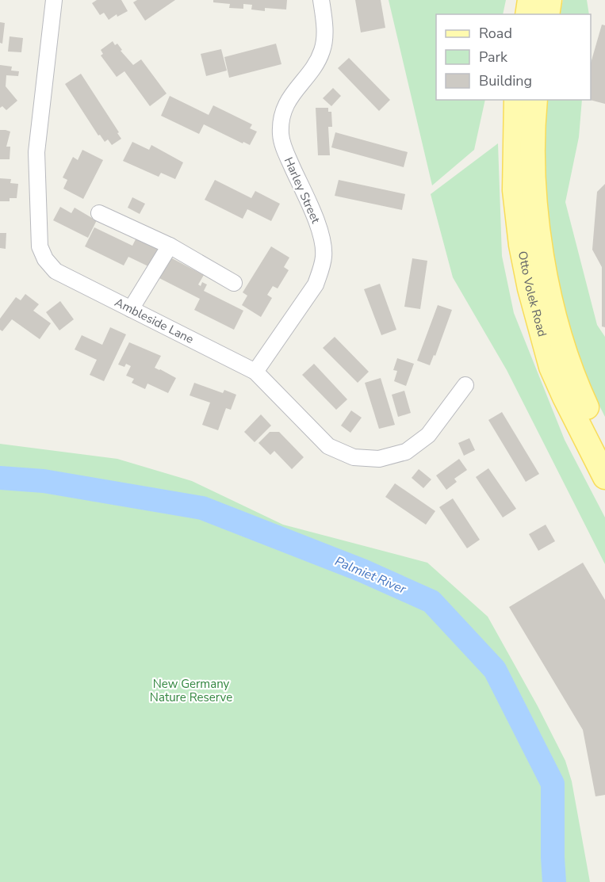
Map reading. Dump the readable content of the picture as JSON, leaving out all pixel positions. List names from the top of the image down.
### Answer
{
  "streets": {
    "main road": ["Otto Volek Road"],
    "street": ["Harley Street", "Ambleside Lane"]
  },
  "crossings": [
    ["Harley Street", "Ambleside Lane"]
  ],
  "water": ["Palmiet River"],
  "parks": ["New Germany Nature Reserve"],
  "legend": ["Road", "Park", "Building"]
}
